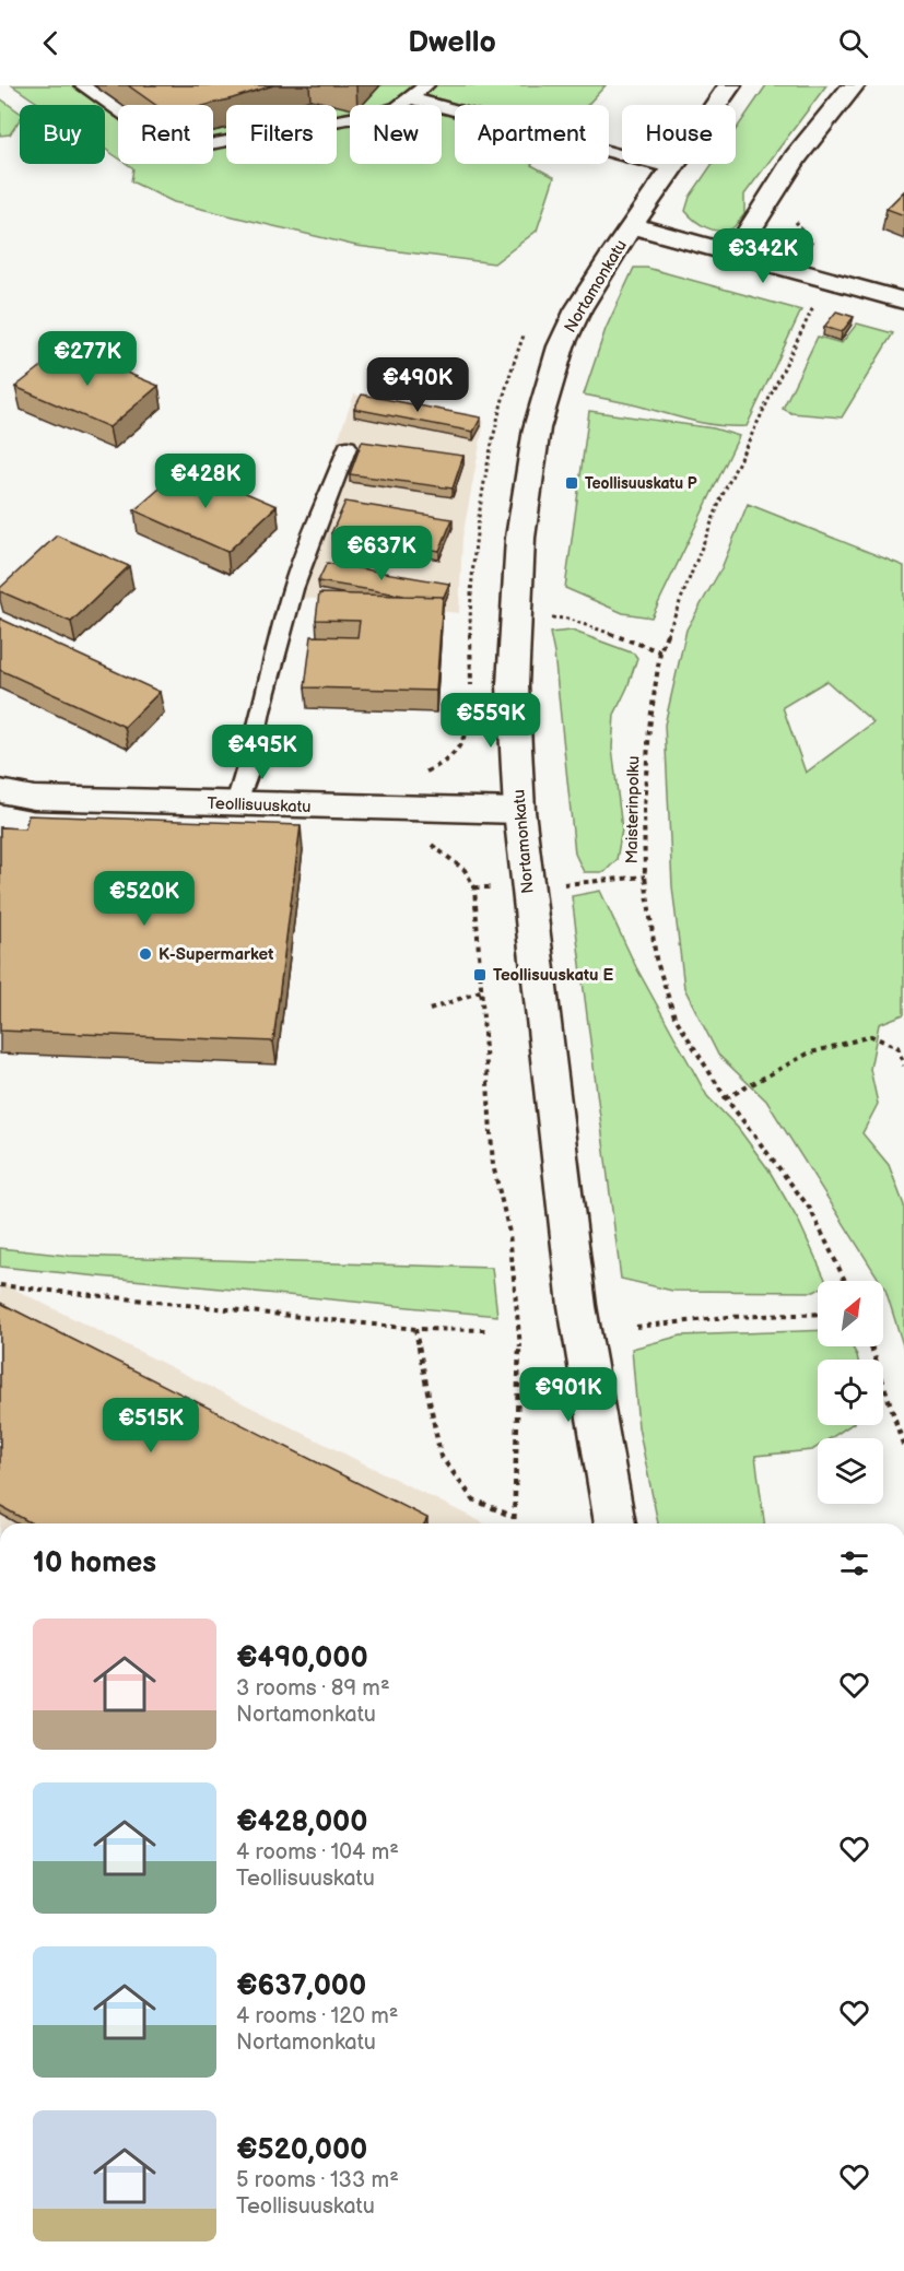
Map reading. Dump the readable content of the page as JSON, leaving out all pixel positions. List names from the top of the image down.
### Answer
{
  "streets": {
    "main road": ["Nortamonkatu", "Teollisuuskatu"],
    "path": ["Maisterinpolku"]
  },
  "crossings": [
    ["Nortamonkatu", "Teollisuuskatu"]
  ],
  "places": {
    "transit": ["Teollisuuskatu P", "Teollisuuskatu E"],
    "other": ["K-Supermarket"]
  },
  "north": "top right",
  "page": {
    "header": "Dwello",
    "chip": [
      "Buy",
      "Rent",
      "Filters",
      "New",
      "Apartment",
      "House"
    ],
    "price": [
      "€342K",
      "€277K",
      "€490K",
      "€428K",
      "€637K",
      "€559K",
      "€495K",
      "€520K",
      "€901K",
      "€515K"
    ],
    "heading": "10 homes",
    "list": [
      {
        "name": "€490,000",
        "note": "3 rooms · 89 m² · Nortamonkatu"
      },
      {
        "name": "€428,000",
        "note": "4 rooms · 104 m² · Teollisuuskatu"
      },
      {
        "name": "€637,000",
        "note": "4 rooms · 120 m² · Nortamonkatu"
      },
      {
        "name": "€520,000",
        "note": "5 rooms · 133 m² · Teollisuuskatu"
      }
    ]
  }
}
